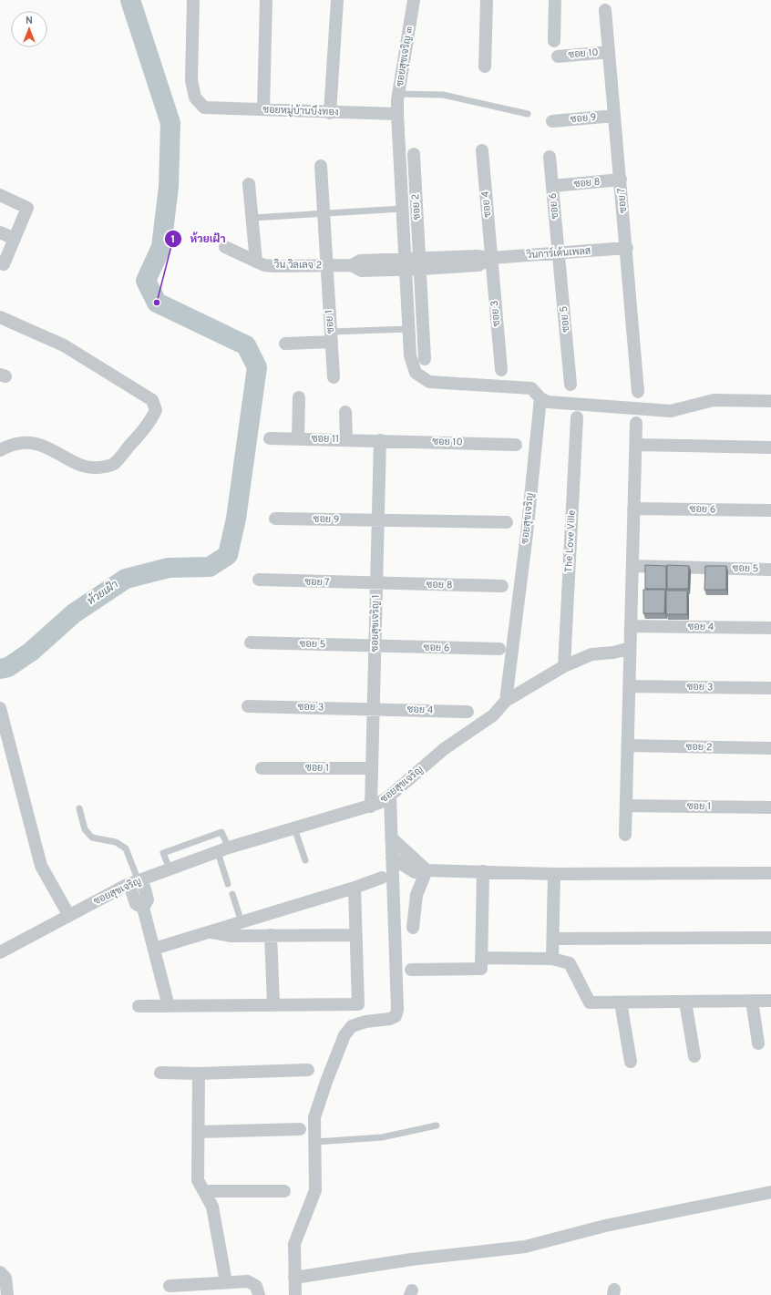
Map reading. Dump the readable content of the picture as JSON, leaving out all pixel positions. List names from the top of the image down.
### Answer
{
  "streets": {
    "street": [
      "ซอย 10",
      "ซอยสุขเจริญ ๓",
      "ซอยหมู่บ้านบึงทอง",
      "ซอย 9",
      "ซอย 8",
      "ซอย 7",
      "ซอย 4",
      "ซอย 6",
      "ซอย 2",
      "วินการ์เด้นเพลส",
      "วิน วิลเลจ 2",
      "ซอย 3",
      "ซอย 5",
      "ซอย 1",
      "ซอย 11",
      "ซอยสุขเจริญ",
      "The Love Ville",
      "ซอยสุขเจริญ 1"
    ]
  },
  "crossings": [
    ["ซอย 10", "ซอย 7"],
    ["ซอย 10", "ซอย 11"],
    ["ซอย 10", "ซอยสุขเจริญ 1"],
    ["ซอยสุขเจริญ ๓", "ซอยหมู่บ้านบึงทอง"],
    ["ซอยสุขเจริญ ๓", "วินการ์เด้นเพลส"],
    ["ซอยสุขเจริญ ๓", "วิน วิลเลจ 2"],
    ["ซอยสุขเจริญ ๓", "ซอยสุขเจริญ"],
    ["ซอย 9", "ซอย 7"],
    ["ซอย 9", "ซอยสุขเจริญ 1"],
    ["ซอย 8", "ซอย 7"],
    ["ซอย 8", "ซอย 6"],
    ["ซอย 8", "ซอยสุขเจริญ 1"],
    ["ซอย 7", "วินการ์เด้นเพลส"],
    ["ซอย 7", "ซอยสุขเจริญ 1"],
    ["ซอย 4", "วินการ์เด้นเพลส"],
    ["ซอย 4", "ซอย 3"],
    ["ซอย 4", "ซอยสุขเจริญ 1"],
    ["ซอย 6", "วินการ์เด้นเพลส"],
    ["ซอย 6", "ซอย 5"],
    ["ซอย 6", "ซอยสุขเจริญ 1"],
    ["ซอย 2", "วินการ์เด้นเพลส"],
    ["วินการ์เด้นเพลส", "วิน วิลเลจ 2"],
    ["วินการ์เด้นเพลส", "ซอย 3"],
    ["วินการ์เด้นเพลส", "ซอย 5"],
    ["วิน วิลเลจ 2", "ซอย 1"],
    ["ซอย 3", "ซอยสุขเจริญ 1"],
    ["ซอย 5", "ซอยสุขเจริญ 1"],
    ["ซอย 1", "ซอยสุขเจริญ 1"],
    ["ซอย 11", "ซอยสุขเจริญ 1"],
    ["ซอยสุขเจริญ", "ซอยสุขเจริญ 1"]
  ],
  "water": ["ห้วยเฝ้า"],
  "places": ["ห้วยเฝ้า"],
  "north": "top"
}
